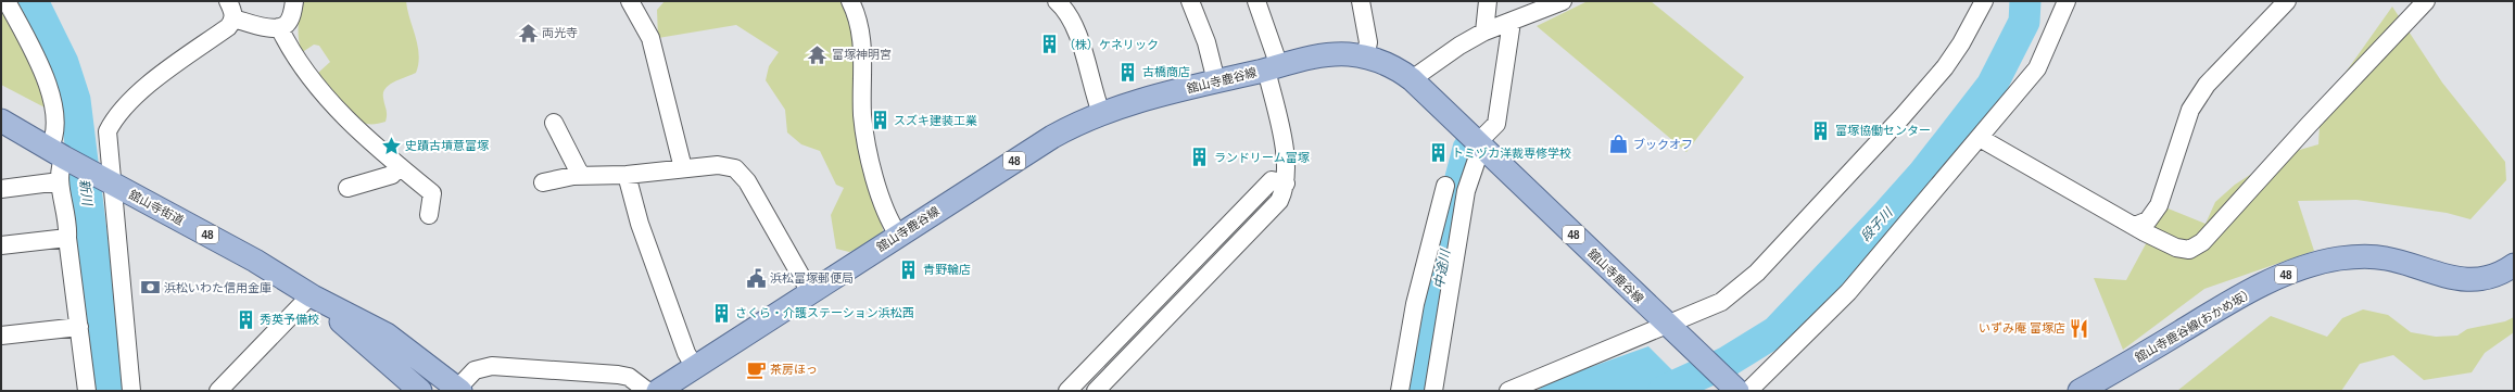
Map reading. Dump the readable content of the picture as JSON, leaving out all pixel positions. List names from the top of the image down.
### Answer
{
  "streets": {
    "main road": [
      "舘山寺鹿谷線",
      "48",
      "舘山寺街道",
      "舘山寺鹿谷線(おかめ坂）"
    ]
  },
  "water": ["新川", "段子川", "中途川"],
  "places": {
    "temple": ["両光寺", "富塚神明宮"],
    "building": [
      "（株）ケネリック",
      "古橋商店",
      "スズキ建装工業",
      "富塚協働センター",
      "トミヅカ洋裁専修学校",
      "ランドリーム富塚",
      "青野輪店",
      "さくら・介護ステーション浜松西",
      "秀英予備校"
    ],
    "shop": ["ブックオフ"],
    "place": ["史蹟古墳意富塚"],
    "public building": ["浜松富塚郵便局"],
    "bank": ["浜松いわた信用金庫"],
    "restaurant": ["いずみ庵 富塚店"],
    "cafe": ["茶房ほっ"]
  }
}
